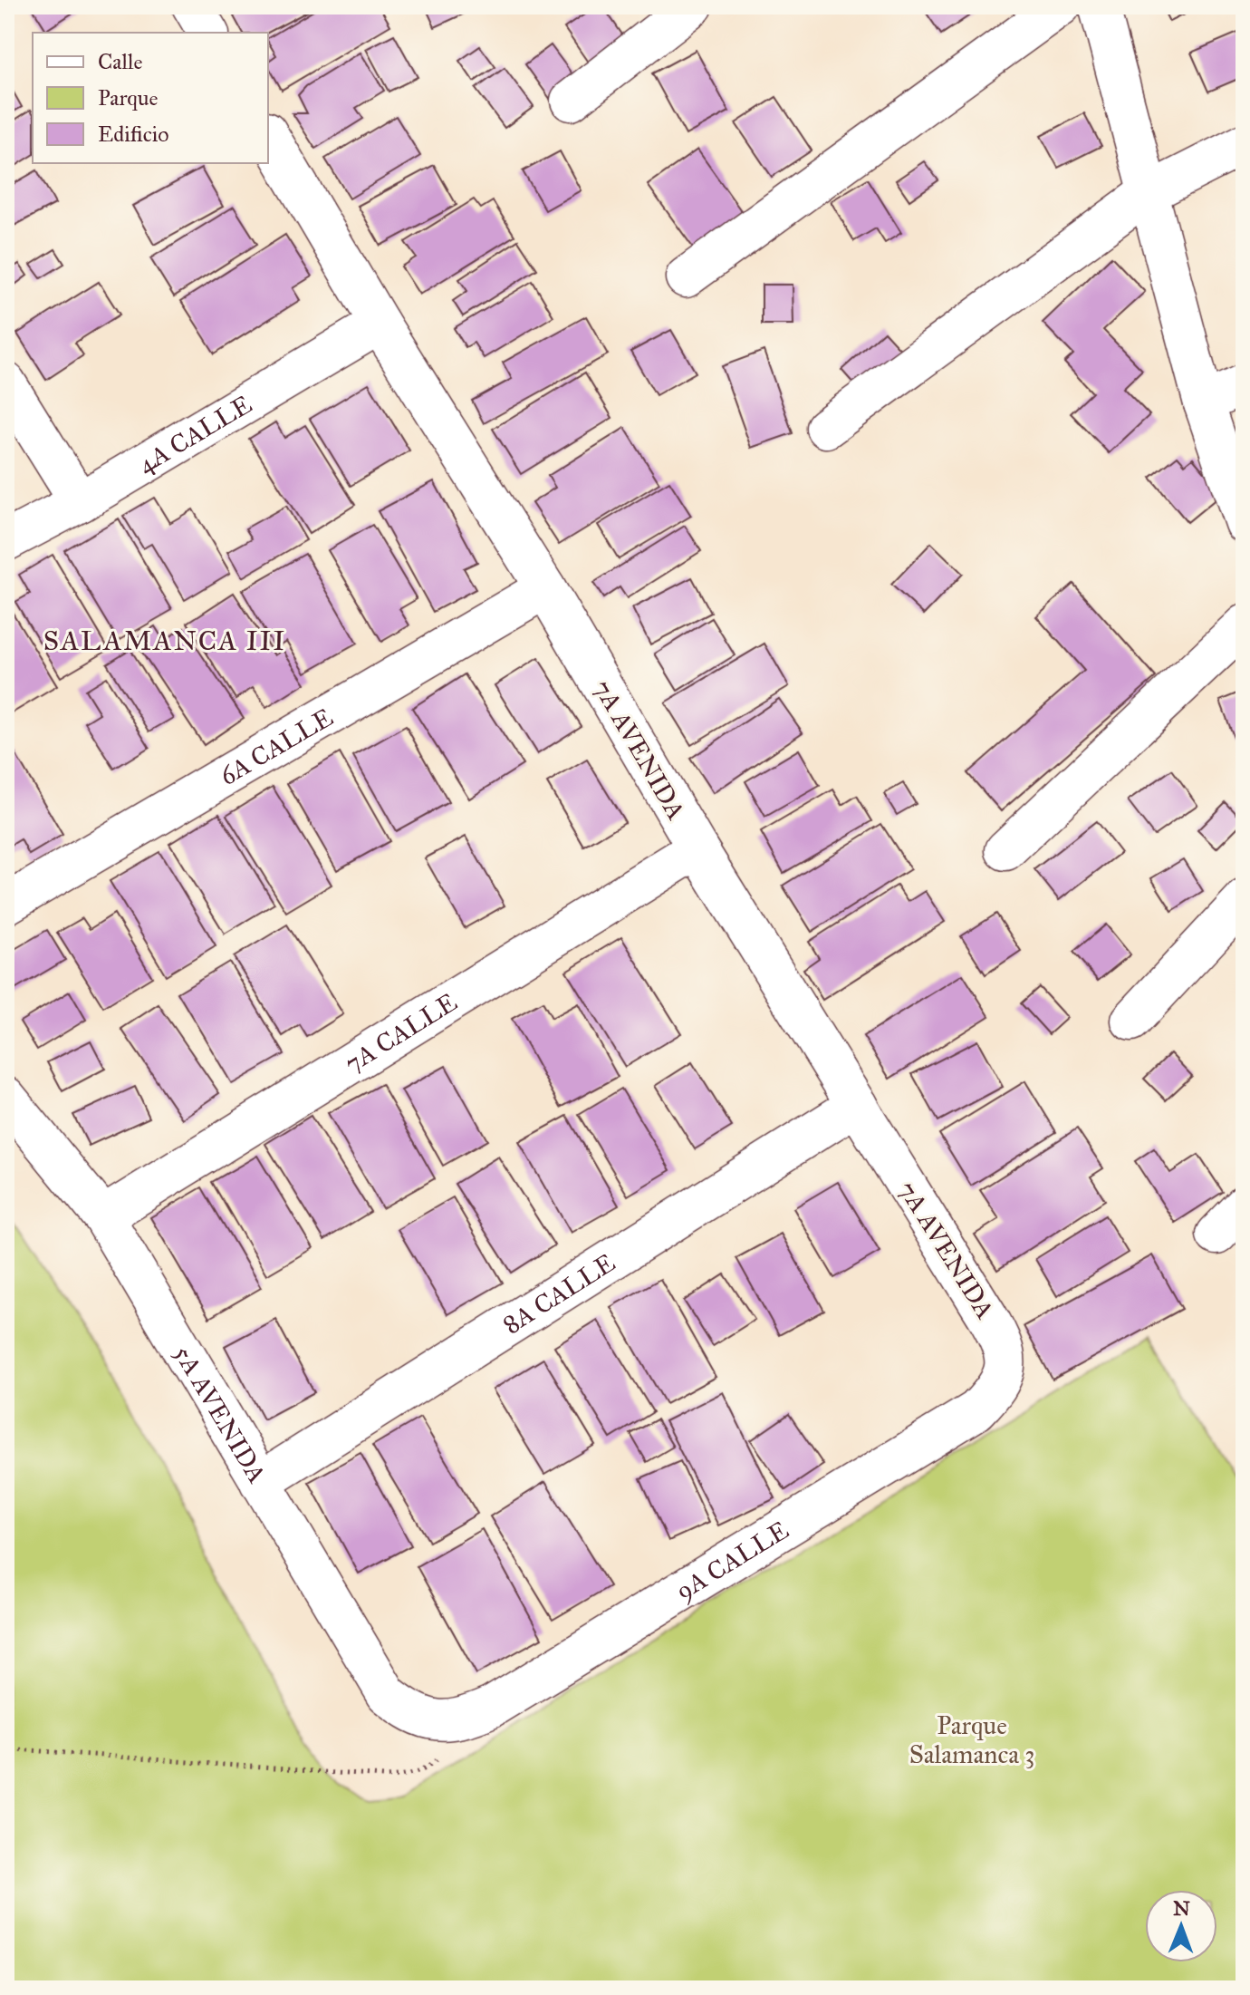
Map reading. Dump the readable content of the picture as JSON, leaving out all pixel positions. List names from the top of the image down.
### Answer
{
  "streets": {
    "street": [
      "4A CALLE",
      "6A CALLE",
      "7A AVENIDA",
      "7A CALLE",
      "8A CALLE",
      "5A AVENIDA",
      "9A CALLE"
    ]
  },
  "crossings": [
    ["4A CALLE", "7A AVENIDA"],
    ["6A CALLE", "7A AVENIDA"],
    ["7A AVENIDA", "7A CALLE"],
    ["7A AVENIDA", "8A CALLE"],
    ["7A AVENIDA", "9A CALLE"],
    ["7A CALLE", "5A AVENIDA"],
    ["8A CALLE", "5A AVENIDA"],
    ["5A AVENIDA", "9A CALLE"]
  ],
  "districts": ["SALAMANCA III"],
  "parks": ["Parque Salamanca 3"],
  "legend": ["Calle", "Parque", "Edificio"],
  "north": "top"
}
